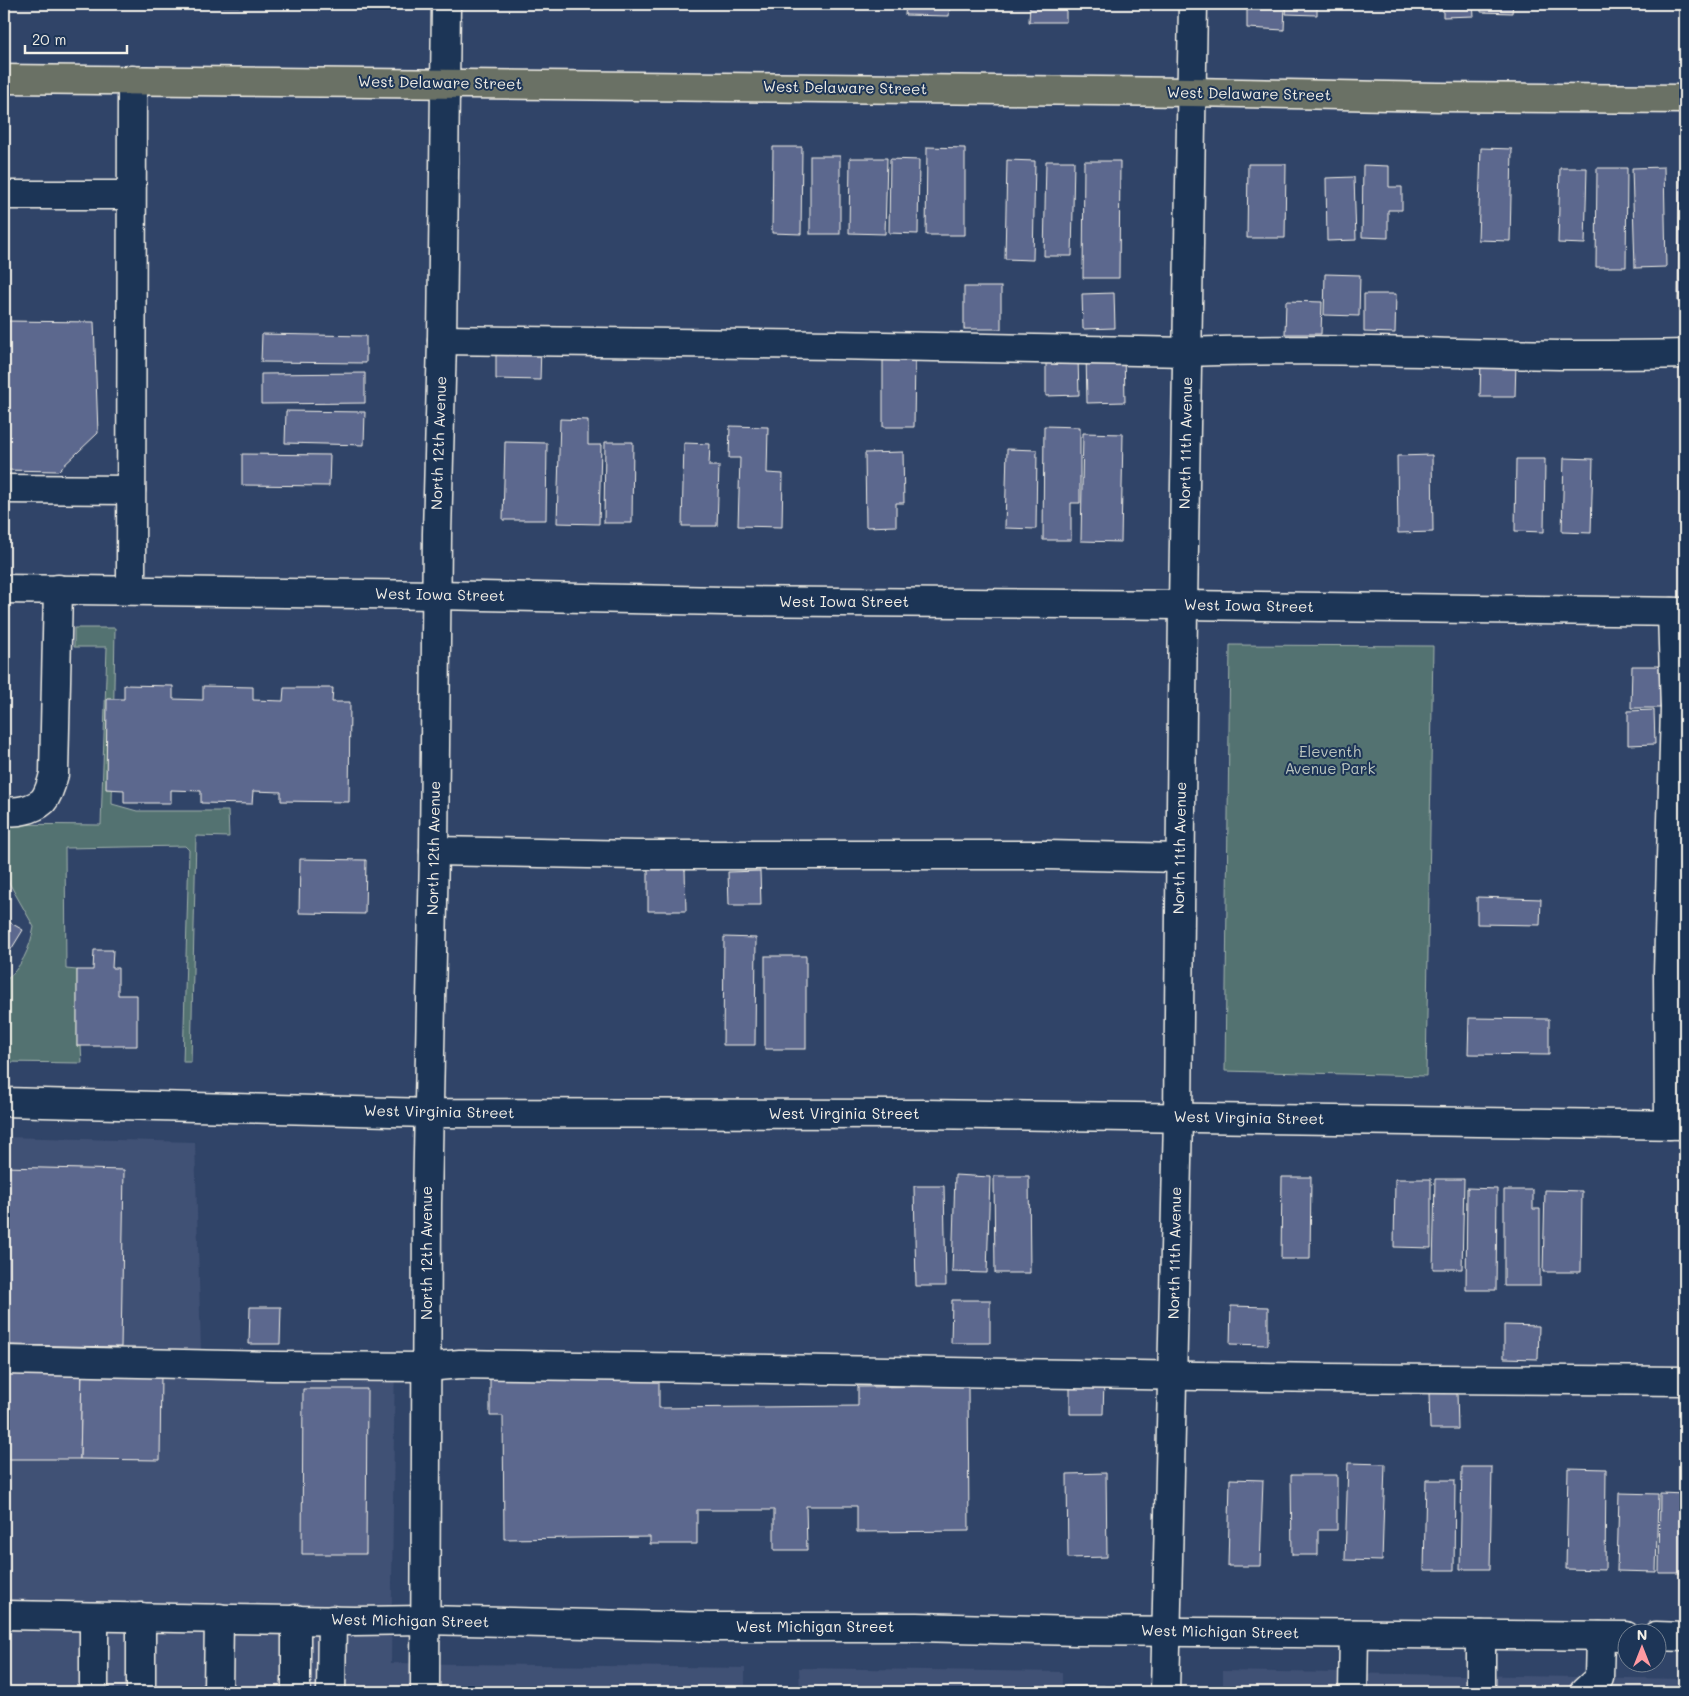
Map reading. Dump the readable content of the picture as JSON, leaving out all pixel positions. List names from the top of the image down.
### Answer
{
  "streets": {
    "main road": ["West Delaware Street"],
    "street": [
      "North 12th Avenue",
      "North 11th Avenue",
      "West Iowa Street",
      "West Virginia Street",
      "West Michigan Street"
    ]
  },
  "crossings": [
    ["West Delaware Street", "North 12th Avenue"],
    ["West Delaware Street", "North 11th Avenue"],
    ["North 12th Avenue", "West Iowa Street"],
    ["North 12th Avenue", "West Virginia Street"],
    ["North 12th Avenue", "West Michigan Street"],
    ["North 11th Avenue", "West Iowa Street"],
    ["North 11th Avenue", "West Virginia Street"],
    ["North 11th Avenue", "West Michigan Street"]
  ],
  "parks": ["Eleventh Avenue Park"],
  "scale_bar": "20 m",
  "north": "top"
}
